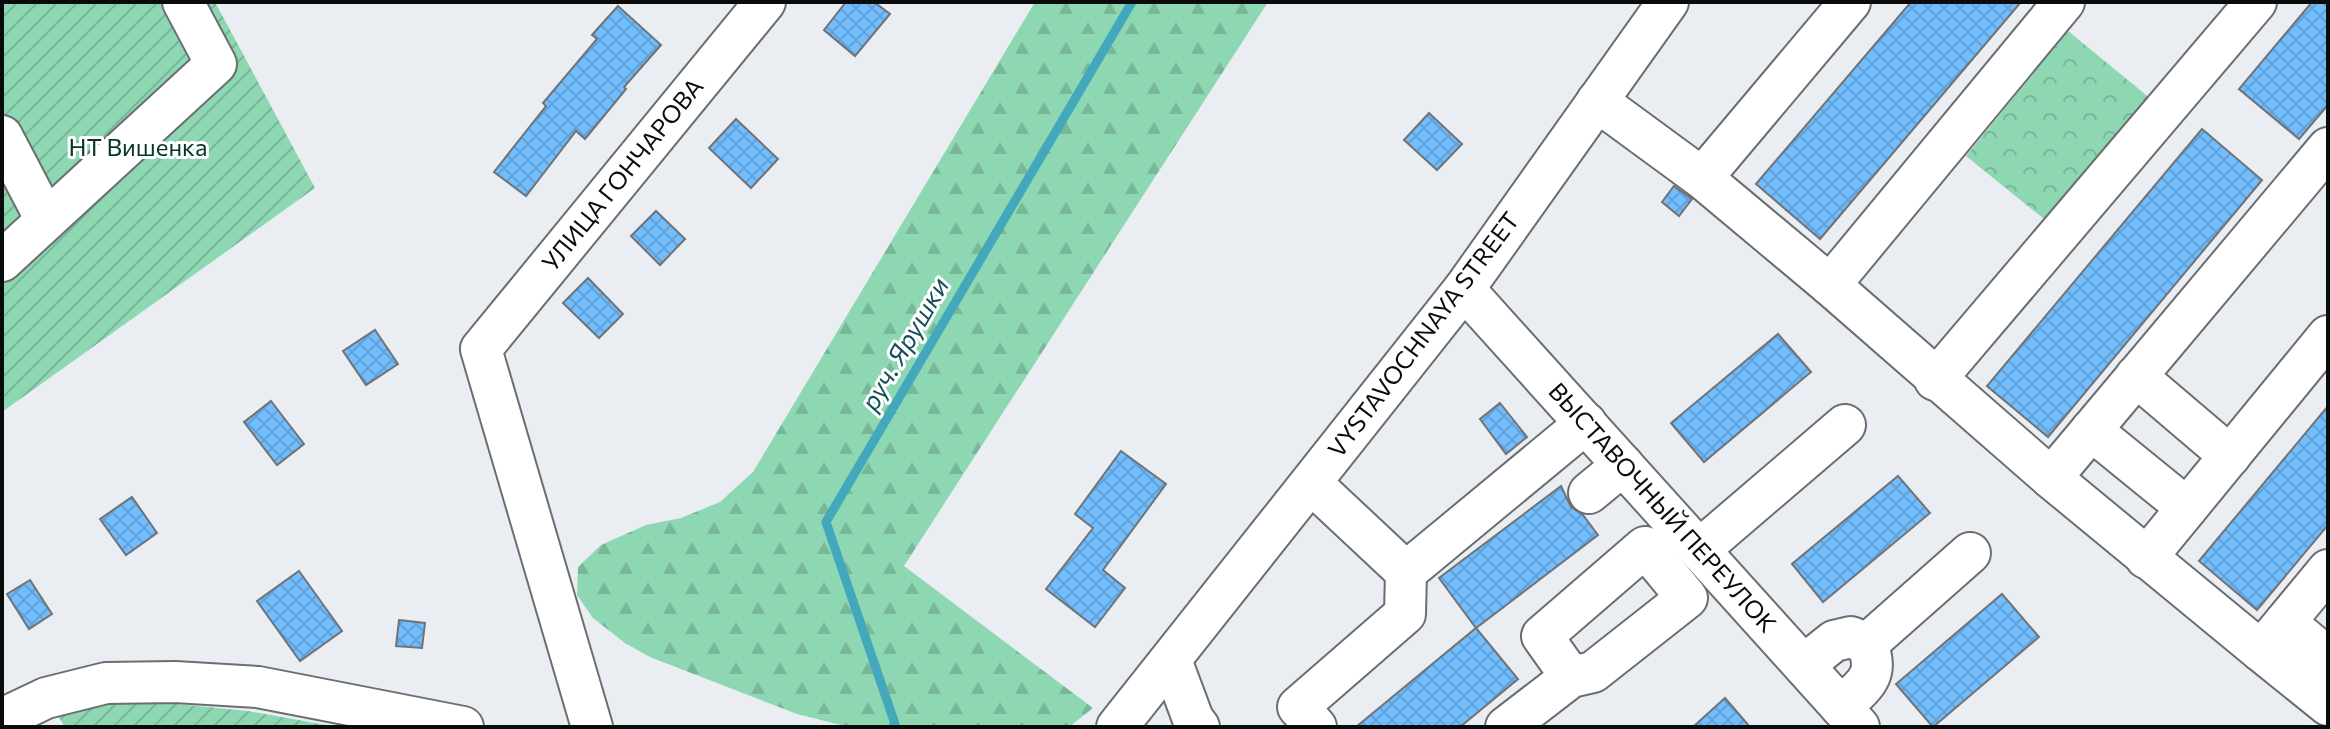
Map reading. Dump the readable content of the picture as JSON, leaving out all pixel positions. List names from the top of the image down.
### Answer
{
  "streets": {
    "street": ["УЛИЦА ГОНЧАРОВА", "VYSTAVOCHNAYA STREET", "ВЫСТАВОЧНЫЙ ПЕРЕУЛОК"]
  },
  "crossings": [
    ["VYSTAVOCHNAYA STREET", "ВЫСТАВОЧНЫЙ ПЕРЕУЛОК"]
  ],
  "water": ["руч. Ярушки"],
  "parks": ["НТ Вишенка"]
}
